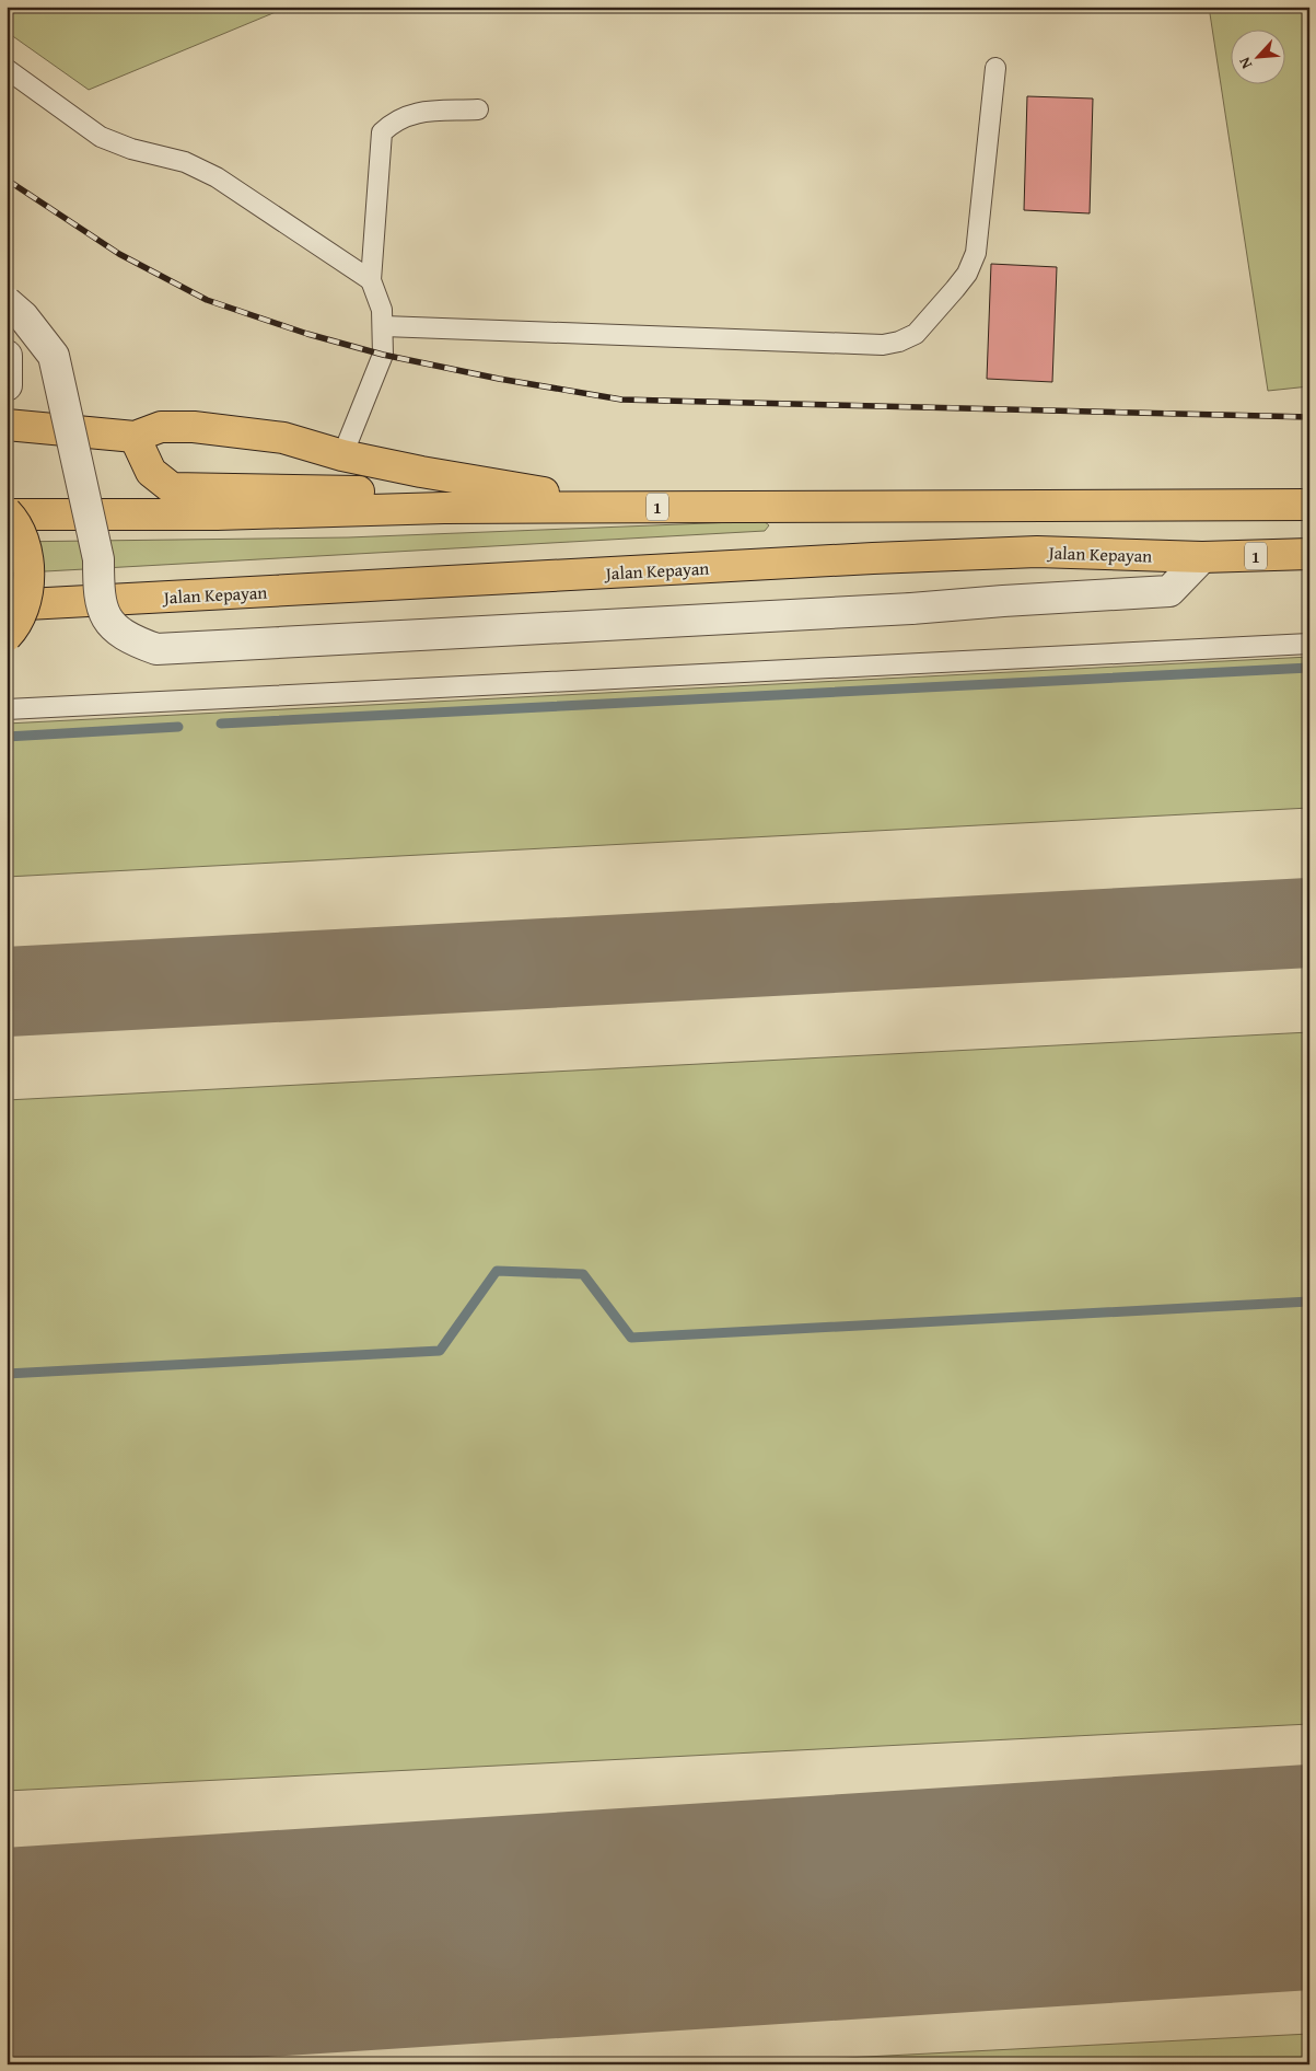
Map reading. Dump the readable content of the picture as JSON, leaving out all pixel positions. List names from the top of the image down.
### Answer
{
  "streets": {
    "highway": ["1", "Jalan Kepayan"]
  },
  "north": "bottom left"
}
